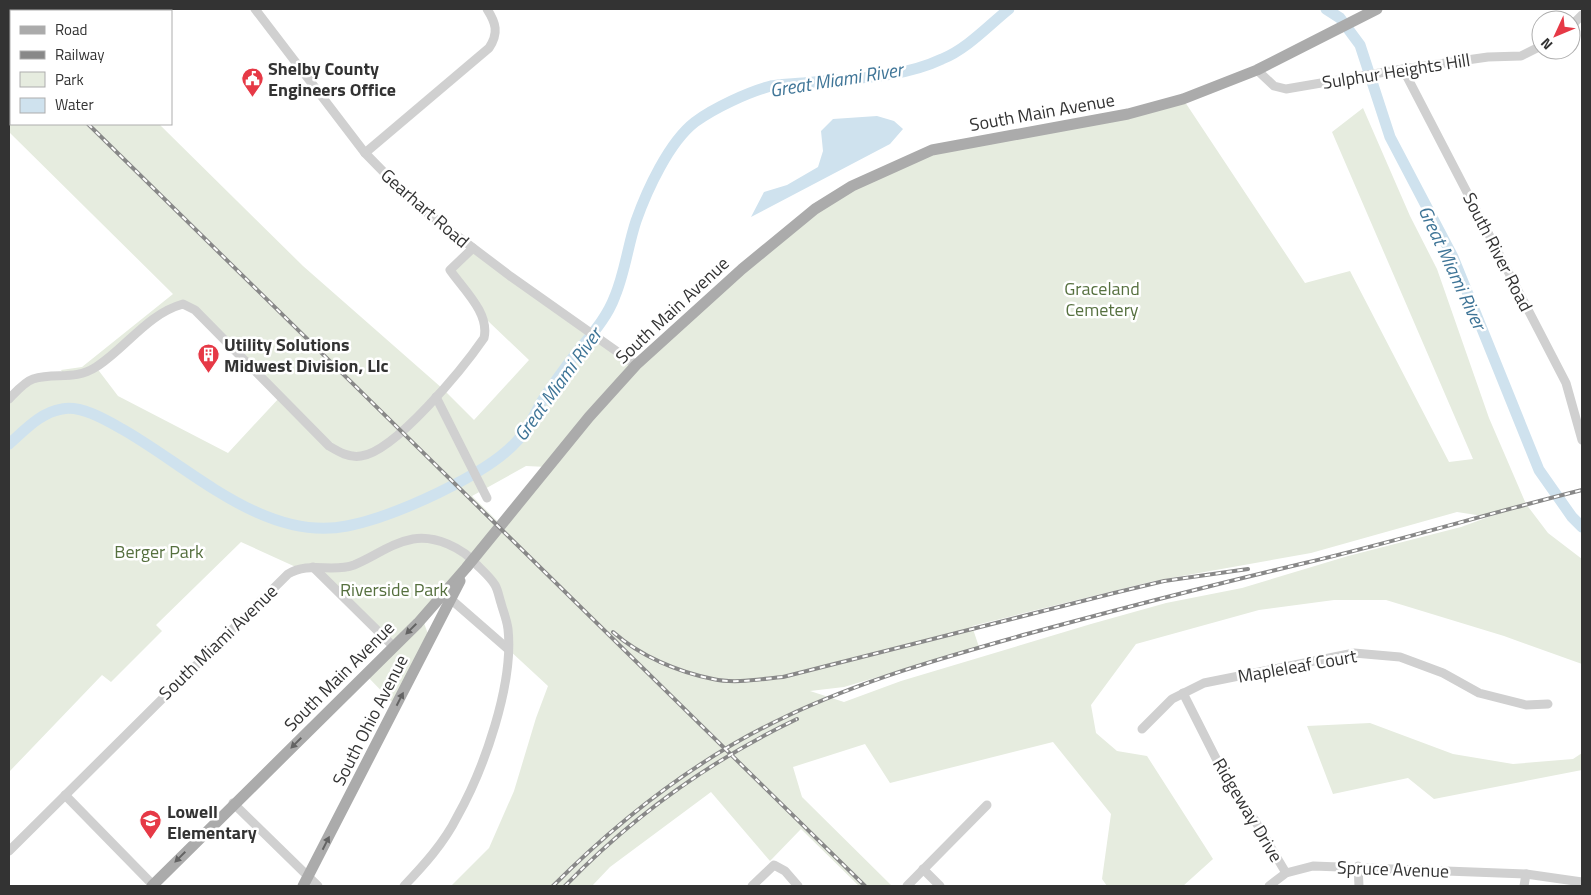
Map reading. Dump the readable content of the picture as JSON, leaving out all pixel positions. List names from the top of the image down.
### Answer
{
  "streets": {
    "main road": ["South Main Avenue", "South Ohio Avenue"],
    "street": [
      "Sulphur Heights Hill",
      "Gearhart Road",
      "South River Road",
      "South Miami Avenue",
      "Mapleleaf Court",
      "Ridgeway Drive",
      "Spruce Avenue"
    ]
  },
  "crossings": [
    ["Sulphur Heights Hill", "South Main Avenue"],
    ["Sulphur Heights Hill", "South River Road"],
    ["South Main Avenue", "Gearhart Road"],
    ["South Main Avenue", "South Miami Avenue"],
    ["South Main Avenue", "South Ohio Avenue"],
    ["Mapleleaf Court", "Ridgeway Drive"],
    ["Ridgeway Drive", "Spruce Avenue"]
  ],
  "one_way": ["South Ohio Avenue"],
  "water": ["Great Miami River"],
  "parks": ["Graceland Cemetery", "Berger Park", "Riverside Park"],
  "places": {
    "public building": ["Shelby County Engineers Office"],
    "building": ["Utility Solutions Midwest Division, Llc"],
    "school or university": ["Lowell Elementary"]
  },
  "legend": [
    "Road",
    "Railway",
    "Park",
    "Water"
  ],
  "north": "bottom left"
}
